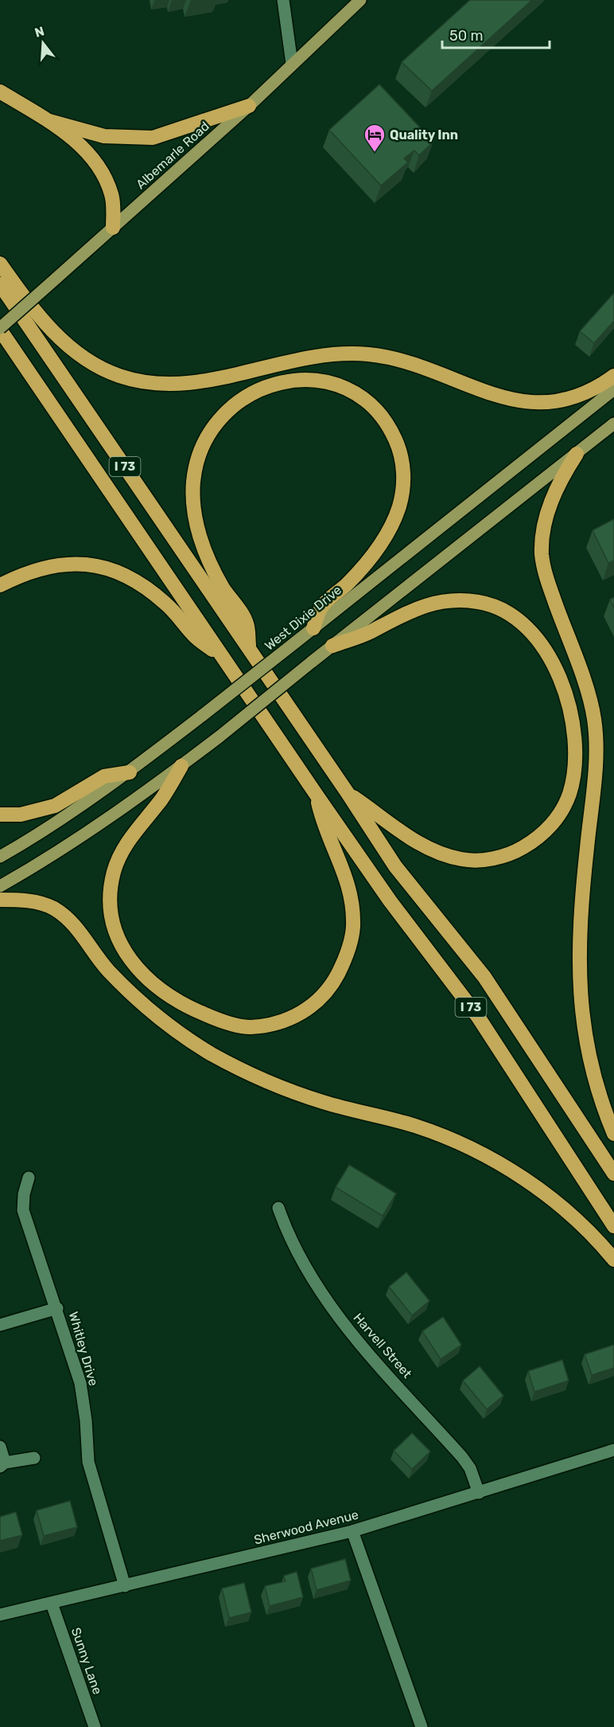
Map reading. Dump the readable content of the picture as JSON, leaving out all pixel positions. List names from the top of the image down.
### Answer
{
  "streets": {
    "highway": ["I 73"],
    "main road": ["Albemarle Road", "West Dixie Drive"],
    "street": [
      "Harvell Street",
      "Whitley Drive",
      "Sherwood Avenue",
      "Sunny Lane"
    ]
  },
  "crossings": [
    ["Albemarle Road", "I 73"],
    ["Harvell Street", "Sherwood Avenue"],
    ["Whitley Drive", "Sherwood Avenue"],
    ["Sherwood Avenue", "Sunny Lane"]
  ],
  "places": {
    "hotel": ["Quality Inn"]
  },
  "scale_bar": "50 m",
  "north": "top"
}
